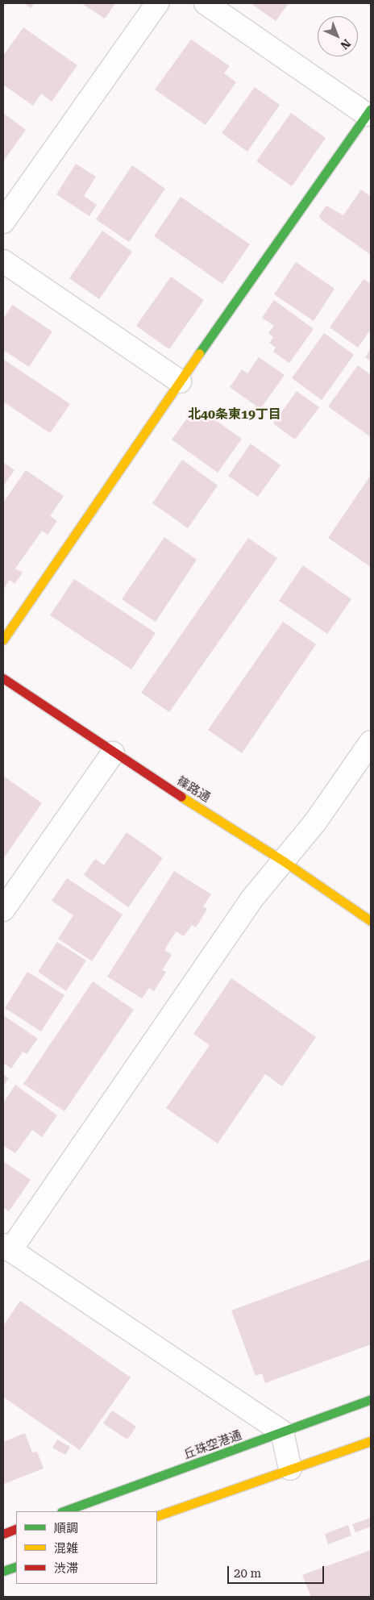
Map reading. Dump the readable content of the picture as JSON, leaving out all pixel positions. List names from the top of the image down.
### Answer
{
  "streets": {
    "street": ["篠路通", "丘珠空港通"]
  },
  "districts": ["北40条東19丁目"],
  "legend": ["順調", "混雑", "渋滞"],
  "scale_bar": "20 m",
  "north": "bottom right"
}
